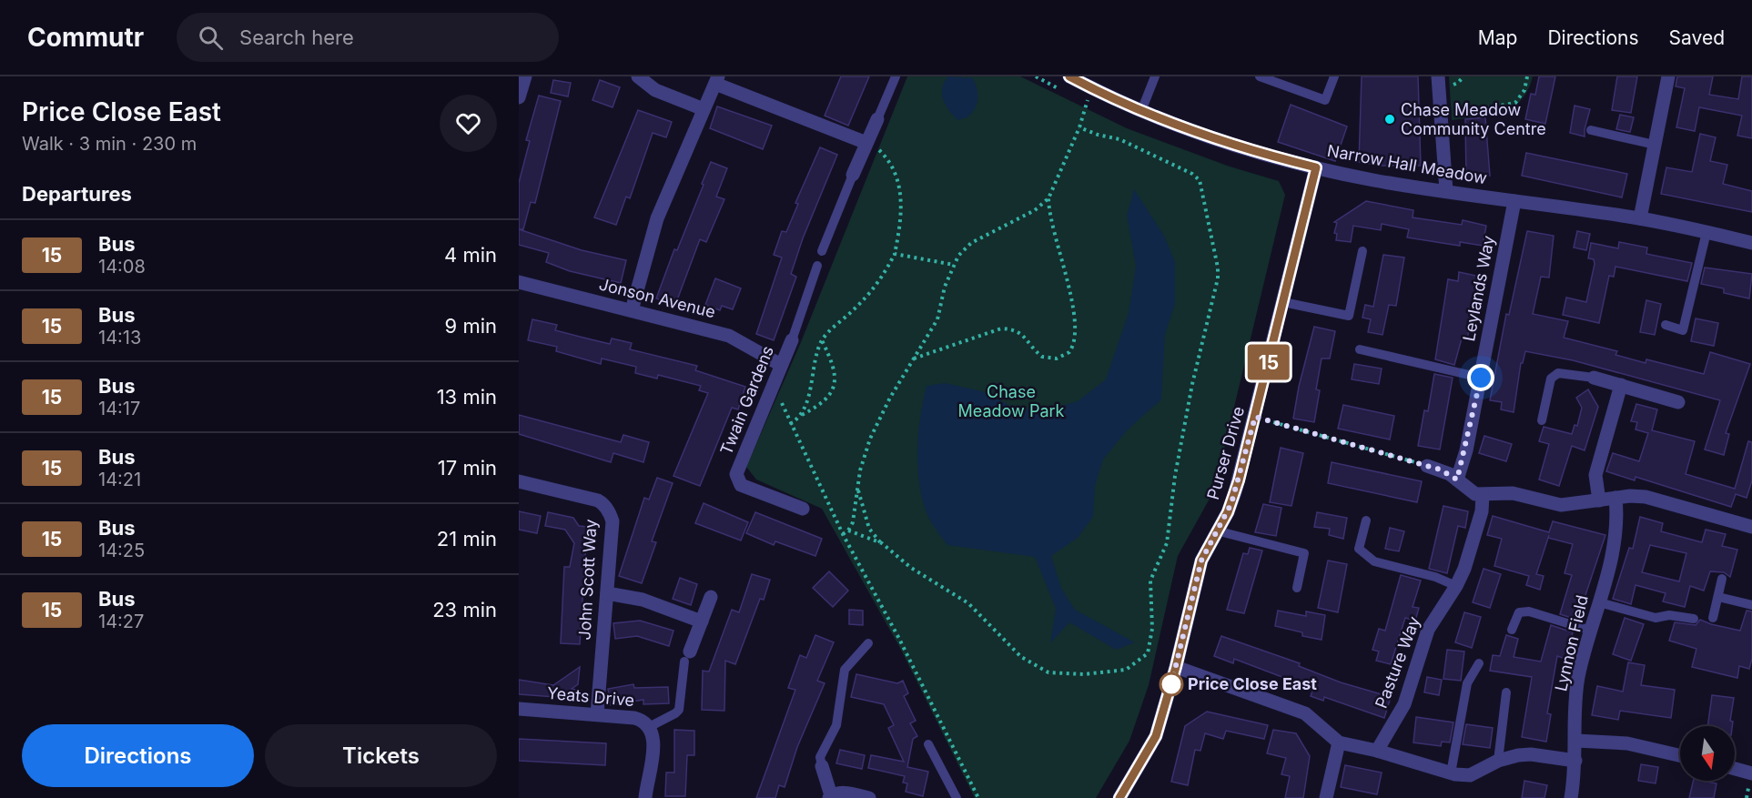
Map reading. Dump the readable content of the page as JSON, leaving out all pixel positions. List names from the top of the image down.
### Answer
{
  "streets": {
    "street": [
      "Narrow Hall Meadow",
      "Leylands Way",
      "Jonson Avenue",
      "Twain Gardens",
      "Purser Drive",
      "John Scott Way",
      "Lynnon Field",
      "Pasture Way",
      "Yeats Drive"
    ]
  },
  "crossings": [
    ["Narrow Hall Meadow", "Leylands Way"],
    ["Narrow Hall Meadow", "Purser Drive"],
    ["Jonson Avenue", "Twain Gardens"],
    ["John Scott Way", "Yeats Drive"]
  ],
  "parks": ["Chase Meadow Park"],
  "places": ["Chase Meadow Community Centre", "Price Close East"],
  "lines": ["bus line 15"],
  "north": "bottom",
  "page": {
    "header": "Commutr",
    "search": "Search here",
    "nav": ["Map", "Directions", "Saved"],
    "heading": [
      ["Price Close East", "Walk · 3 min · 230 m"],
      "Departures"
    ],
    "on_map": "15",
    "list": [
      {
        "mark": "15",
        "name": "Bus",
        "note": "14:08",
        "value": "4 min"
      },
      {
        "mark": "15",
        "name": "Bus",
        "note": "14:13",
        "value": "9 min"
      },
      {
        "mark": "15",
        "name": "Bus",
        "note": "14:17",
        "value": "13 min"
      },
      {
        "mark": "15",
        "name": "Bus",
        "note": "14:21",
        "value": "17 min"
      },
      {
        "mark": "15",
        "name": "Bus",
        "note": "14:25",
        "value": "21 min"
      },
      {
        "mark": "15",
        "name": "Bus",
        "note": "14:27",
        "value": "23 min"
      }
    ],
    "buttons": ["Directions", "Tickets"]
  }
}
